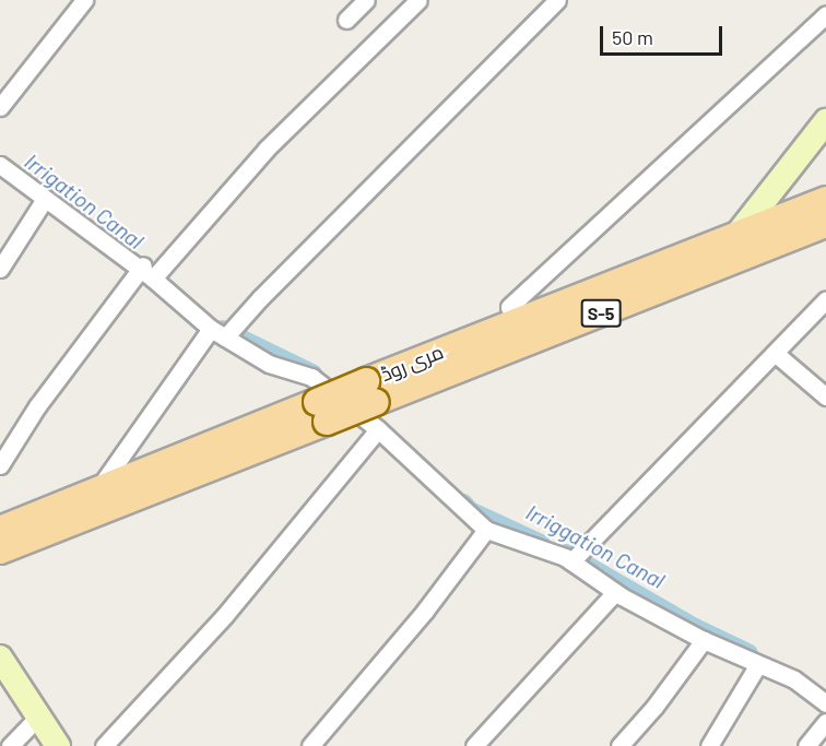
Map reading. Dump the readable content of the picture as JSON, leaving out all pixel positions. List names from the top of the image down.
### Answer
{
  "streets": {
    "main road": ["S-5", "مری روڈ"]
  },
  "water": ["Irrigation Canal", "Irriggation Canal"],
  "scale_bar": "50 m"
}
